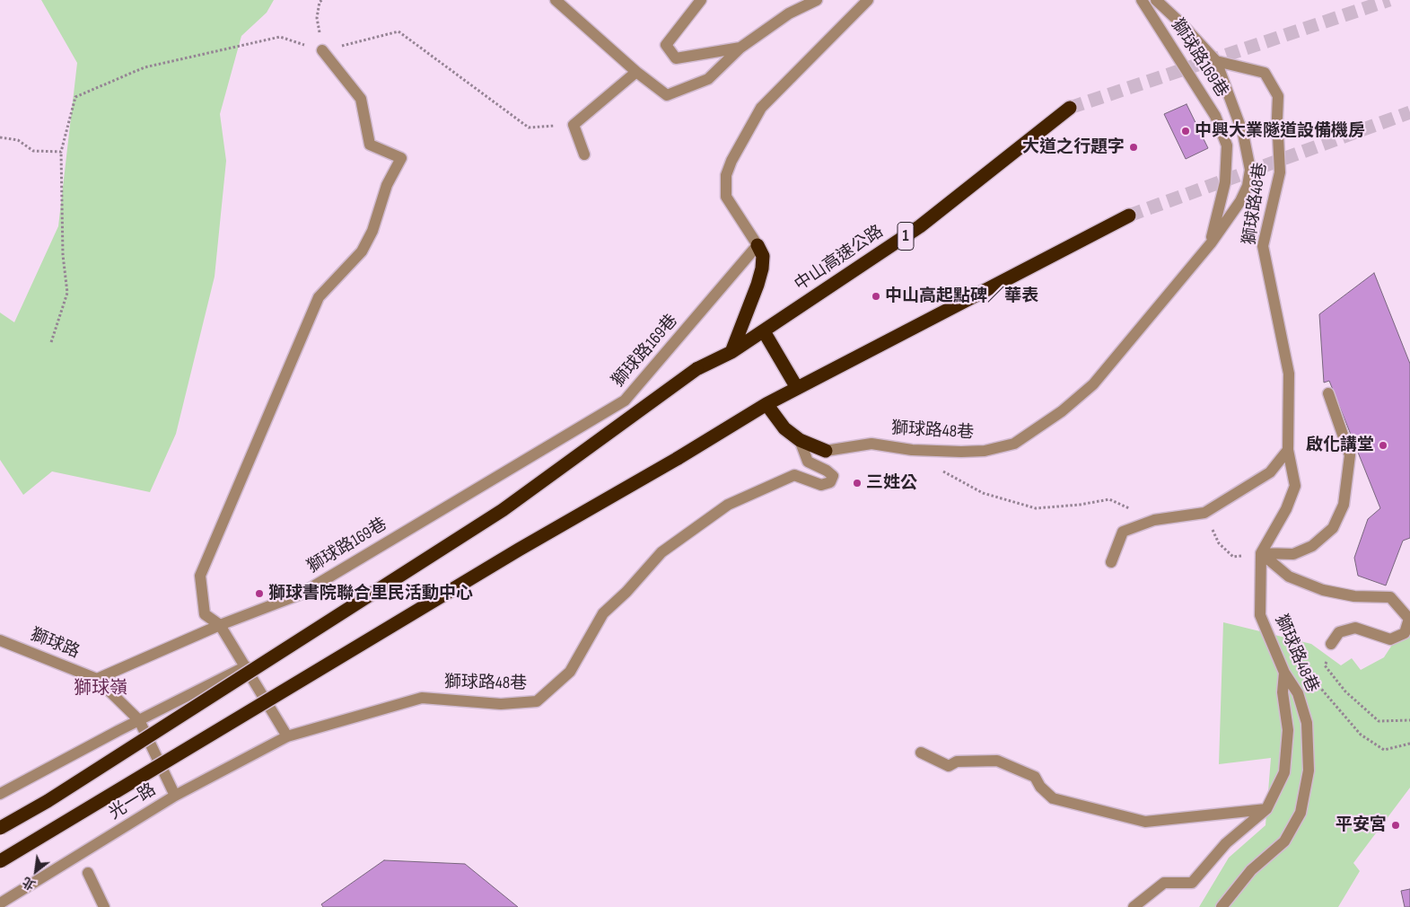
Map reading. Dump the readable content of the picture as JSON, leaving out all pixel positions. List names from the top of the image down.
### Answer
{
  "streets": {
    "highway": ["1", "中山高速公路"],
    "street": [
      "獅球路169巷",
      "獅球路48巷",
      "獅球路",
      "光一路"
    ]
  },
  "crossings": [
    ["獅球路169巷", "獅球路48巷"],
    ["獅球路169巷", "獅球路"],
    ["獅球路48巷", "光一路"]
  ],
  "districts": ["獅球嶺"],
  "places": [
    "中興大業隧道設備機房",
    "大道之行題字",
    "中山高起點碑／華表",
    "啟化講堂",
    "三姓公",
    "獅球書院聯合里民活動中心",
    "平安宮"
  ],
  "north": "bottom left"
}
